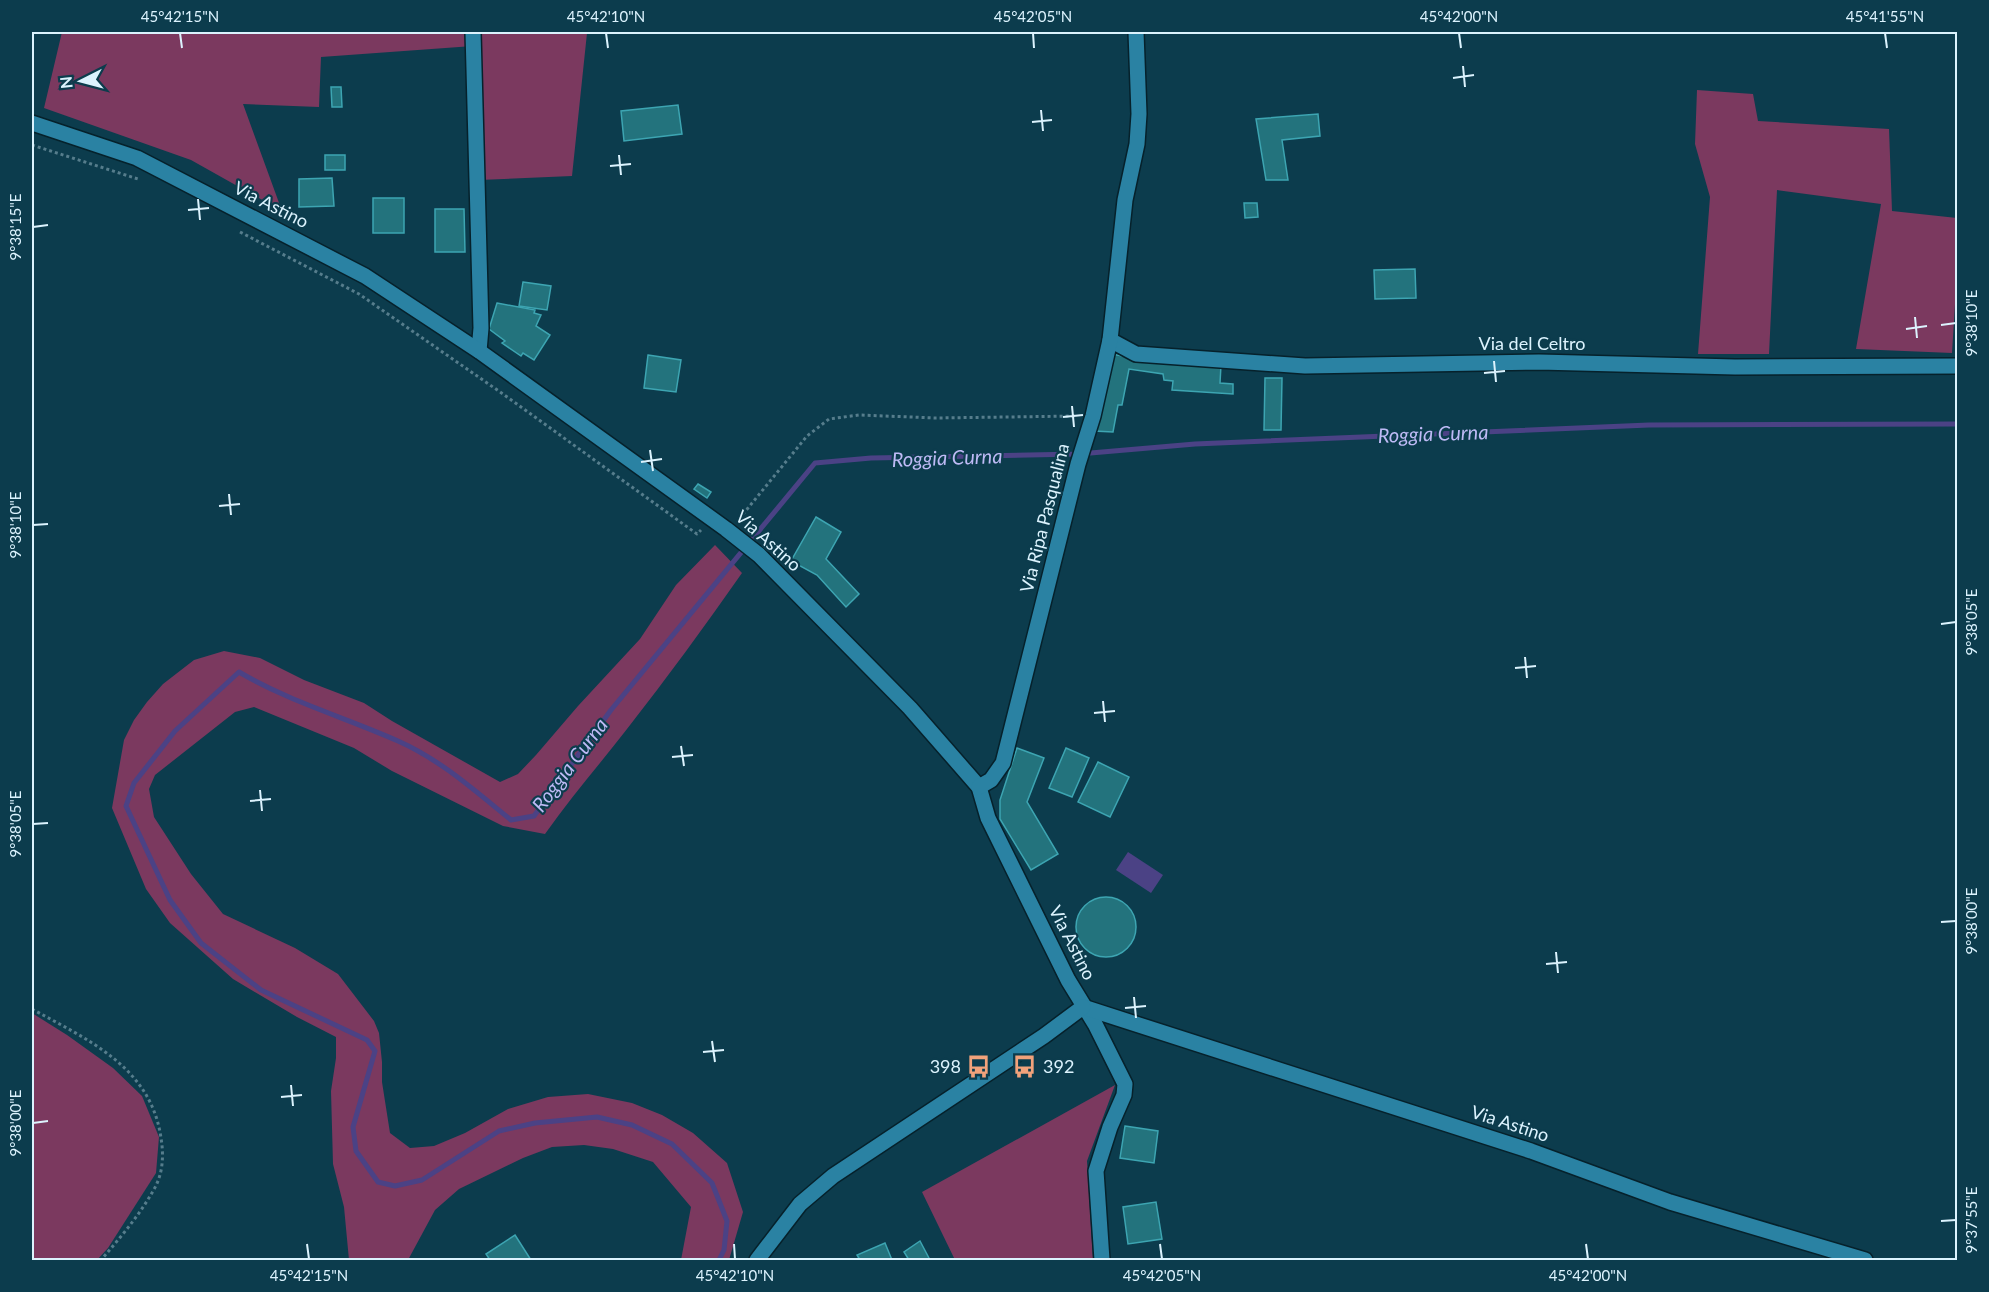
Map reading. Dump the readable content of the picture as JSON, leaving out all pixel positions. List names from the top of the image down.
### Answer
{
  "streets": {
    "street": ["Via Astino", "Via del Celtro", "Via Ripa Pasqualina"]
  },
  "crossings": [
    ["Via Astino", "Via Ripa Pasqualina"],
    ["Via del Celtro", "Via Ripa Pasqualina"]
  ],
  "water": ["Roggia Curna"],
  "places": {
    "bus stop": ["398", "392"]
  },
  "north": "left",
  "coordinates": [
    "45°42'15\"N",
    "45°42'10\"N",
    "45°42'05\"N",
    "45°42'00\"N",
    "45°41'55\"N",
    "9°38'15\"E",
    "9°38'10\"E",
    "9°38'05\"E",
    "9°38'00\"E",
    "9°37'55\"E"
  ]
}
